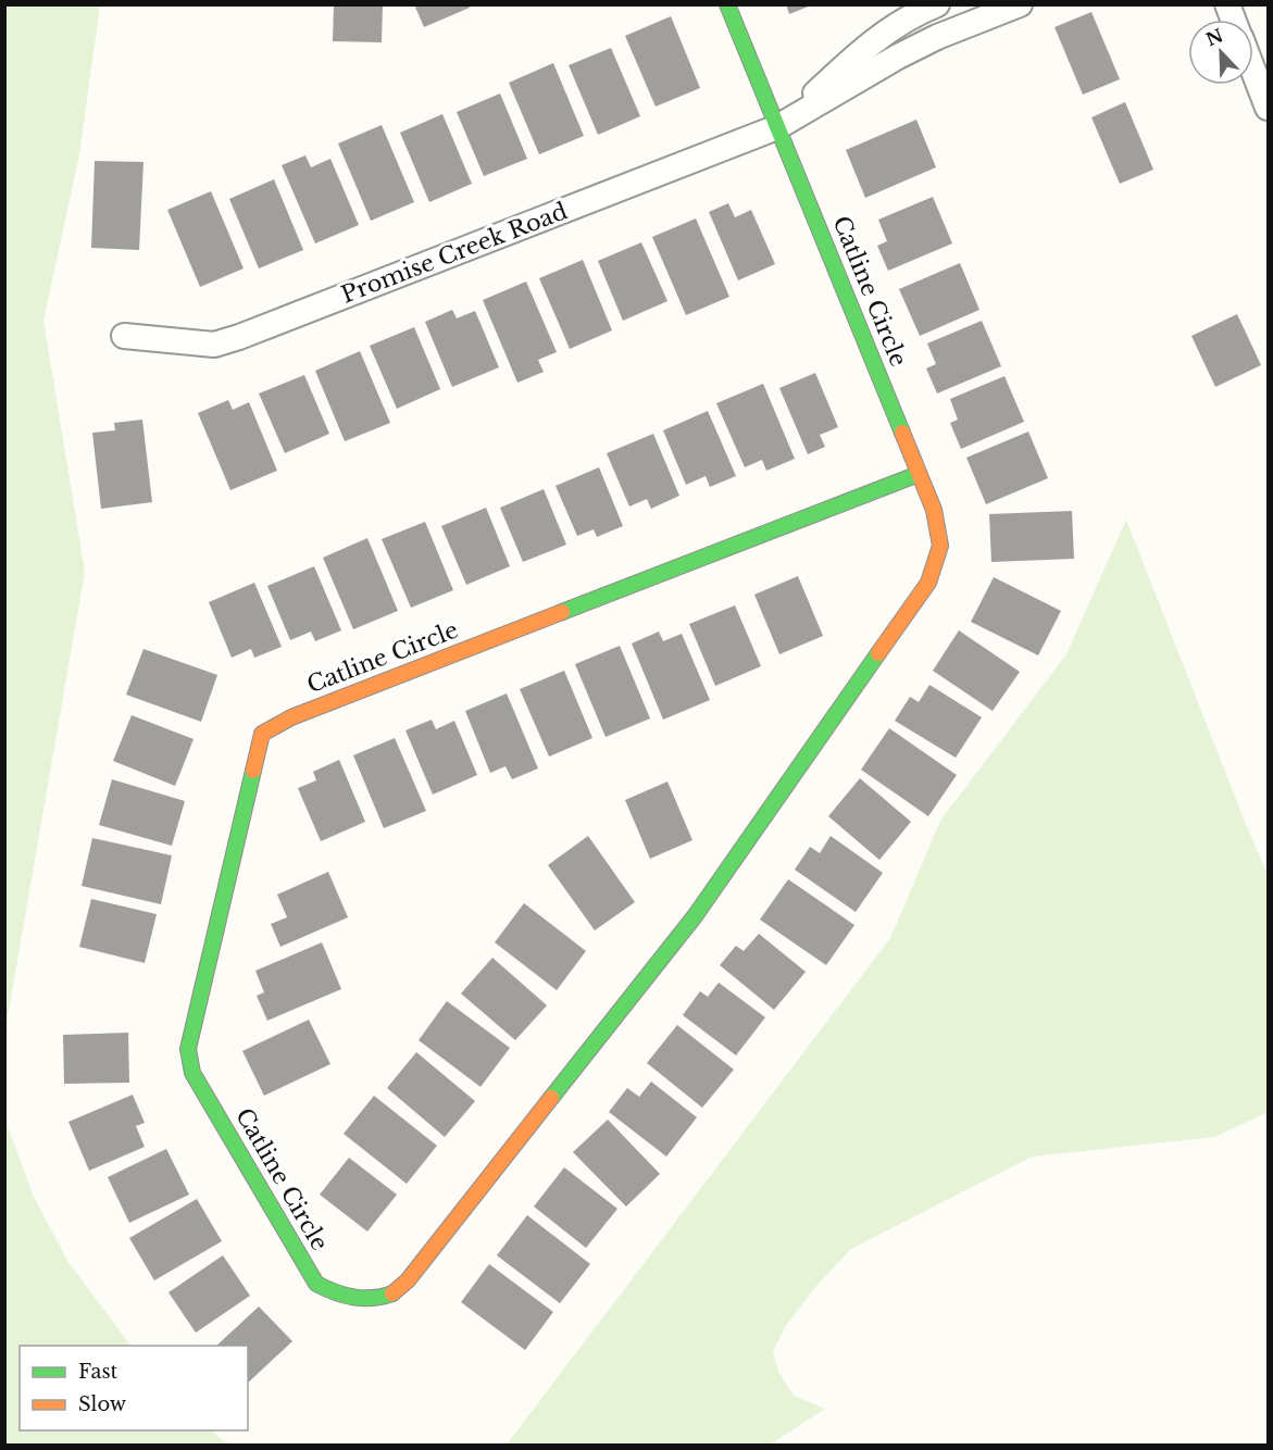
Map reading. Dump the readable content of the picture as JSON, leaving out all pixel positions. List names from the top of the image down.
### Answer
{
  "streets": {
    "street": ["Promise Creek Road", "Catline Circle"]
  },
  "crossings": [
    ["Promise Creek Road", "Catline Circle"]
  ],
  "legend": ["Fast", "Slow"],
  "north": "top left"
}
